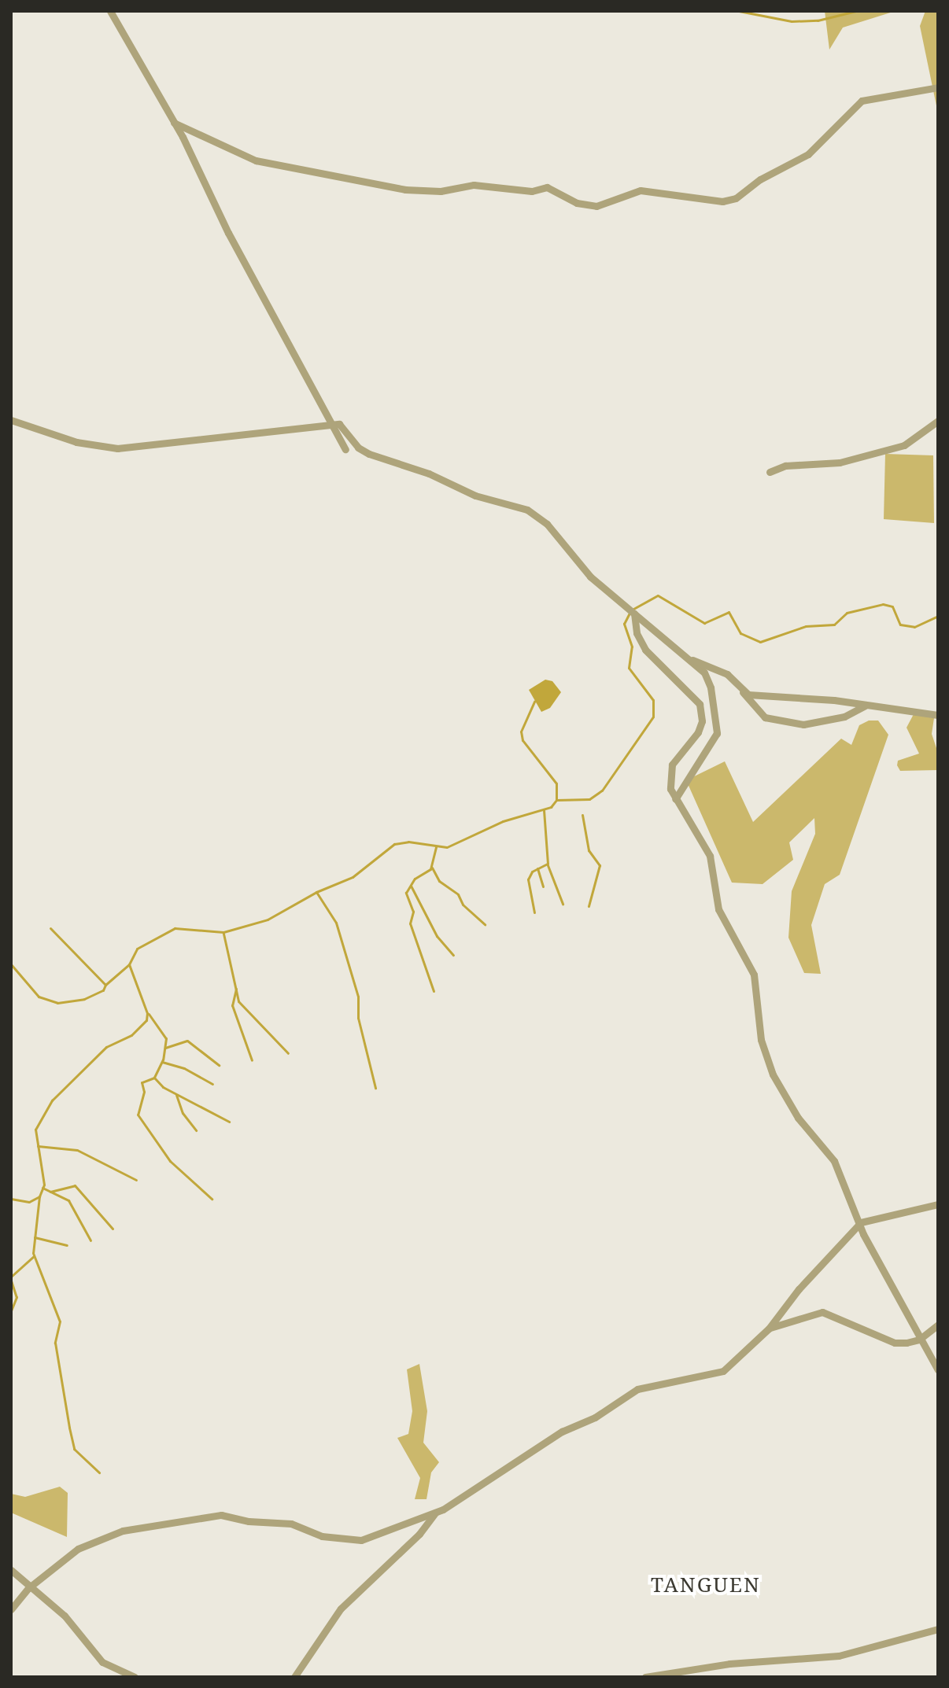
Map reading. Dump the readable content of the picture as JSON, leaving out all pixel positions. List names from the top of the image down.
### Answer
{
  "districts": ["TANGUEN"]
}
